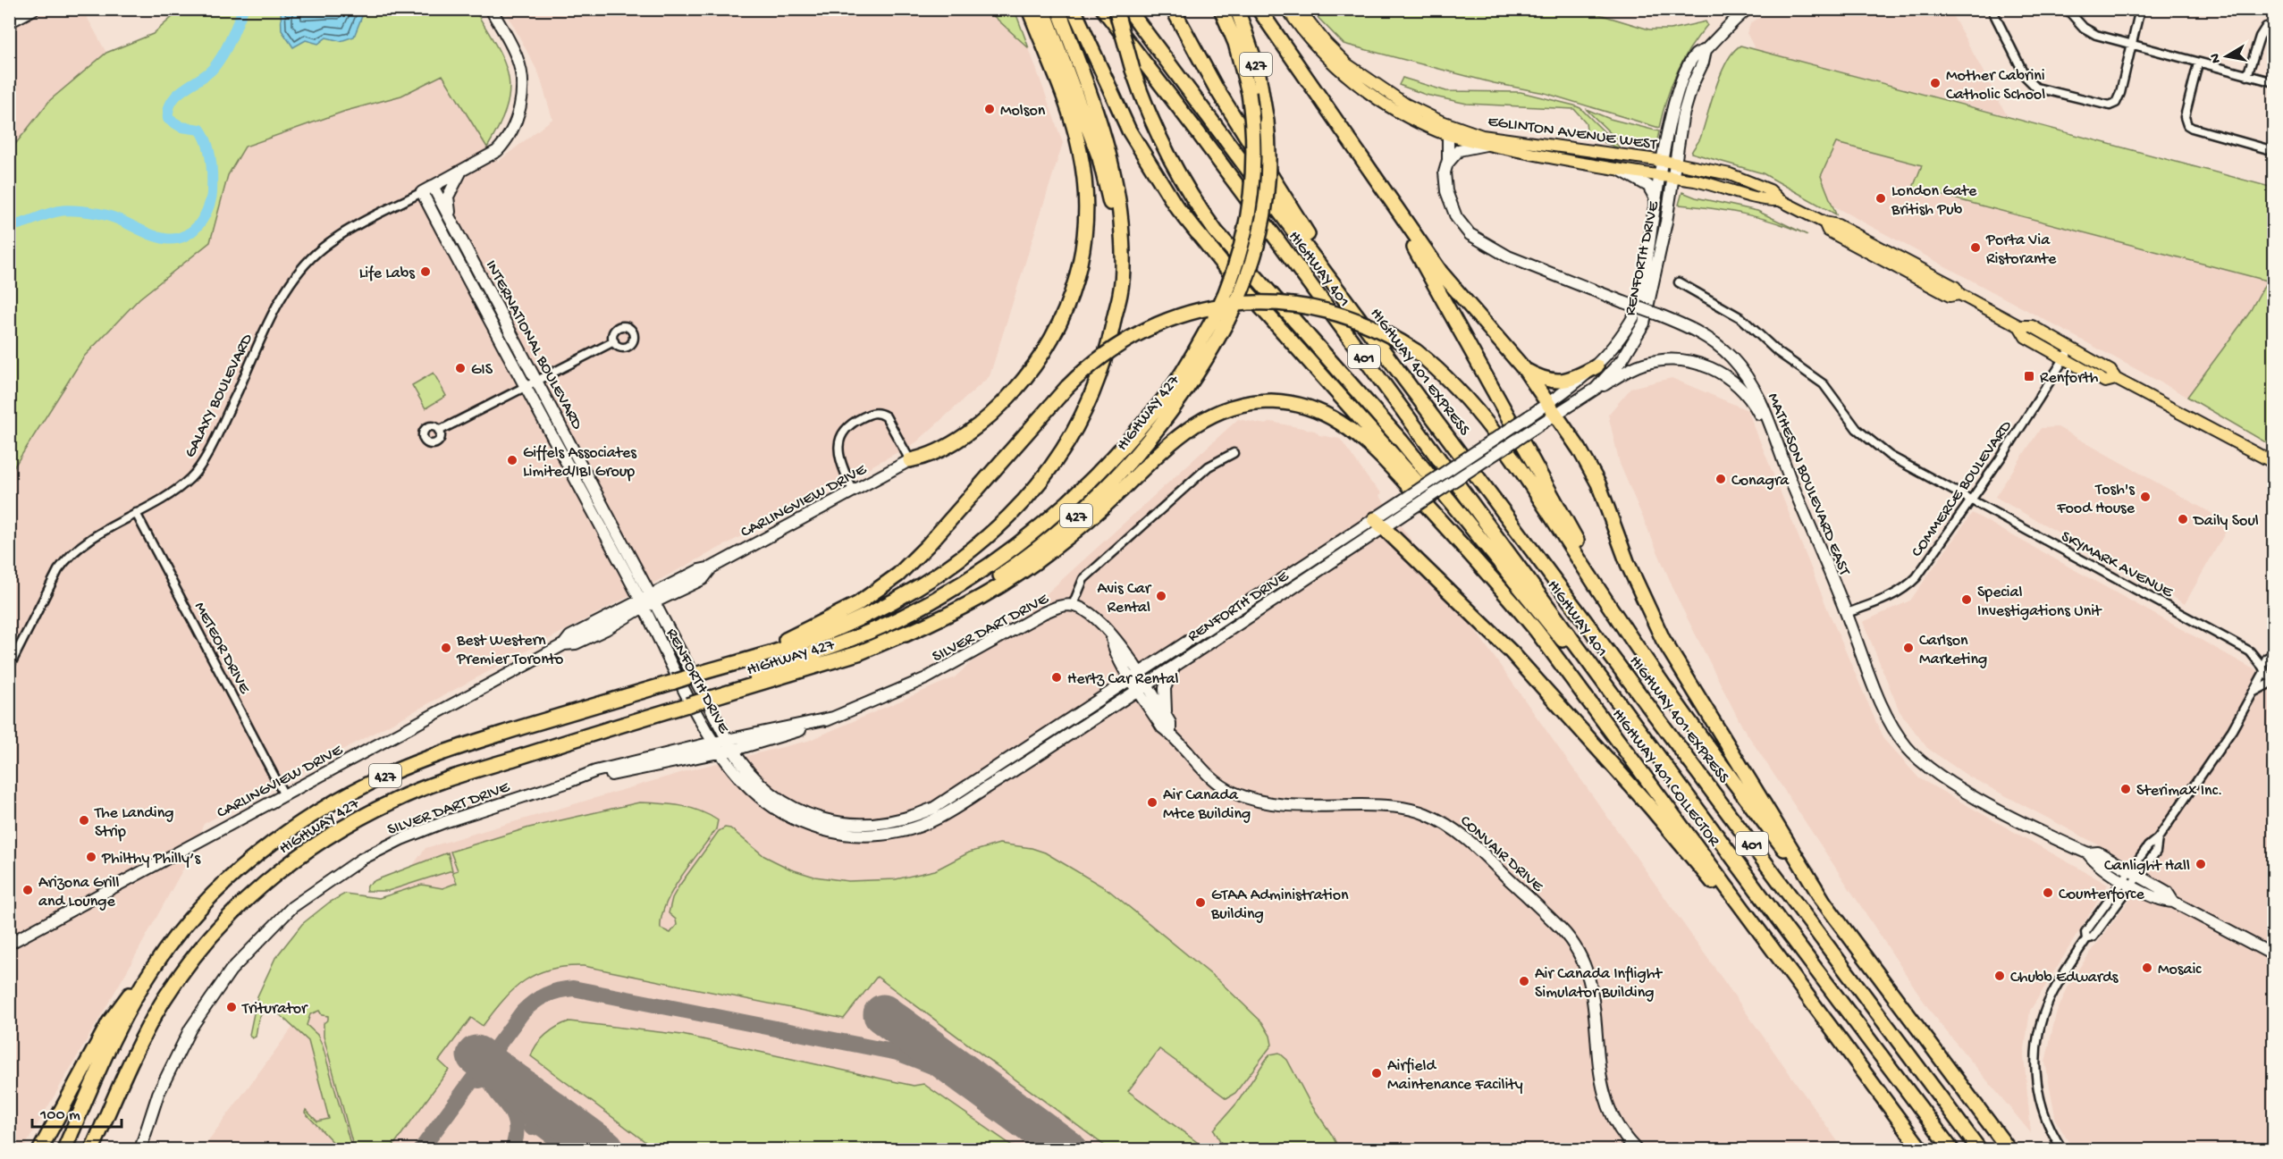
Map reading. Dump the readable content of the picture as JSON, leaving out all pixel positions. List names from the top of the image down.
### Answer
{
  "streets": {
    "highway": [
      "427",
      "HIGHWAY 401",
      "401",
      "HIGHWAY 401 EXPRESS",
      "HIGHWAY 427",
      "HIGHWAY 401 COLLECTOR"
    ],
    "main road": [
      "EGLINTON AVENUE WEST",
      "RENFORTH DRIVE",
      "INTERNATIONAL BOULEVARD",
      "MATHESON BOULEVARD EAST",
      "CARLINGVIEW DRIVE",
      "SILVER DART DRIVE",
      "CONVAIR DRIVE"
    ],
    "street": [
      "GALAXY BOULEVARD",
      "COMMERCE BOULEVARD",
      "SKYMARK AVENUE",
      "METEOR DRIVE"
    ]
  },
  "crossings": [
    ["EGLINTON AVENUE WEST", "RENFORTH DRIVE"],
    ["EGLINTON AVENUE WEST", "MATHESON BOULEVARD EAST"],
    ["EGLINTON AVENUE WEST", "COMMERCE BOULEVARD"],
    ["RENFORTH DRIVE", "INTERNATIONAL BOULEVARD"],
    ["RENFORTH DRIVE", "CARLINGVIEW DRIVE"],
    ["RENFORTH DRIVE", "SILVER DART DRIVE"],
    ["RENFORTH DRIVE", "CONVAIR DRIVE"],
    ["HIGHWAY 401", "401"],
    ["HIGHWAY 401", "HIGHWAY 401 EXPRESS"],
    ["INTERNATIONAL BOULEVARD", "GALAXY BOULEVARD"],
    ["INTERNATIONAL BOULEVARD", "CARLINGVIEW DRIVE"],
    ["GALAXY BOULEVARD", "METEOR DRIVE"],
    ["MATHESON BOULEVARD EAST", "COMMERCE BOULEVARD"],
    ["COMMERCE BOULEVARD", "SKYMARK AVENUE"],
    ["CARLINGVIEW DRIVE", "METEOR DRIVE"],
    ["SILVER DART DRIVE", "CONVAIR DRIVE"]
  ],
  "places": {
    "other": [
      "Mother Cabrini Catholic School",
      "Molson",
      "London Gate British Pub",
      "Porta Via Ristorante",
      "Life Labs",
      "GIS",
      "Giffels Associates Limited/IBI Group",
      "Conagra",
      "Tosh's Food House",
      "Daily Soul",
      "Avis Car Rental",
      "Special Investigations Unit",
      "Best Western Premier Toronto",
      "Carlson Marketing",
      "Hertz Car Rental",
      "Sterimax Inc.",
      "Air Canada Mtce Building",
      "The Landing Strip",
      "Philthy Philly’s",
      "Canlight Hall",
      "Arizona Grill and Lounge",
      "Counterforce",
      "GTAA Administration Building",
      "Mosaic",
      "Chubb Edwards",
      "Air Canada Inflight Simulator Building",
      "Triturator",
      "Airfield Maintenance Facility"
    ],
    "transit": ["Renforth"]
  },
  "scale_bar": "100 m",
  "north": "left"
}
